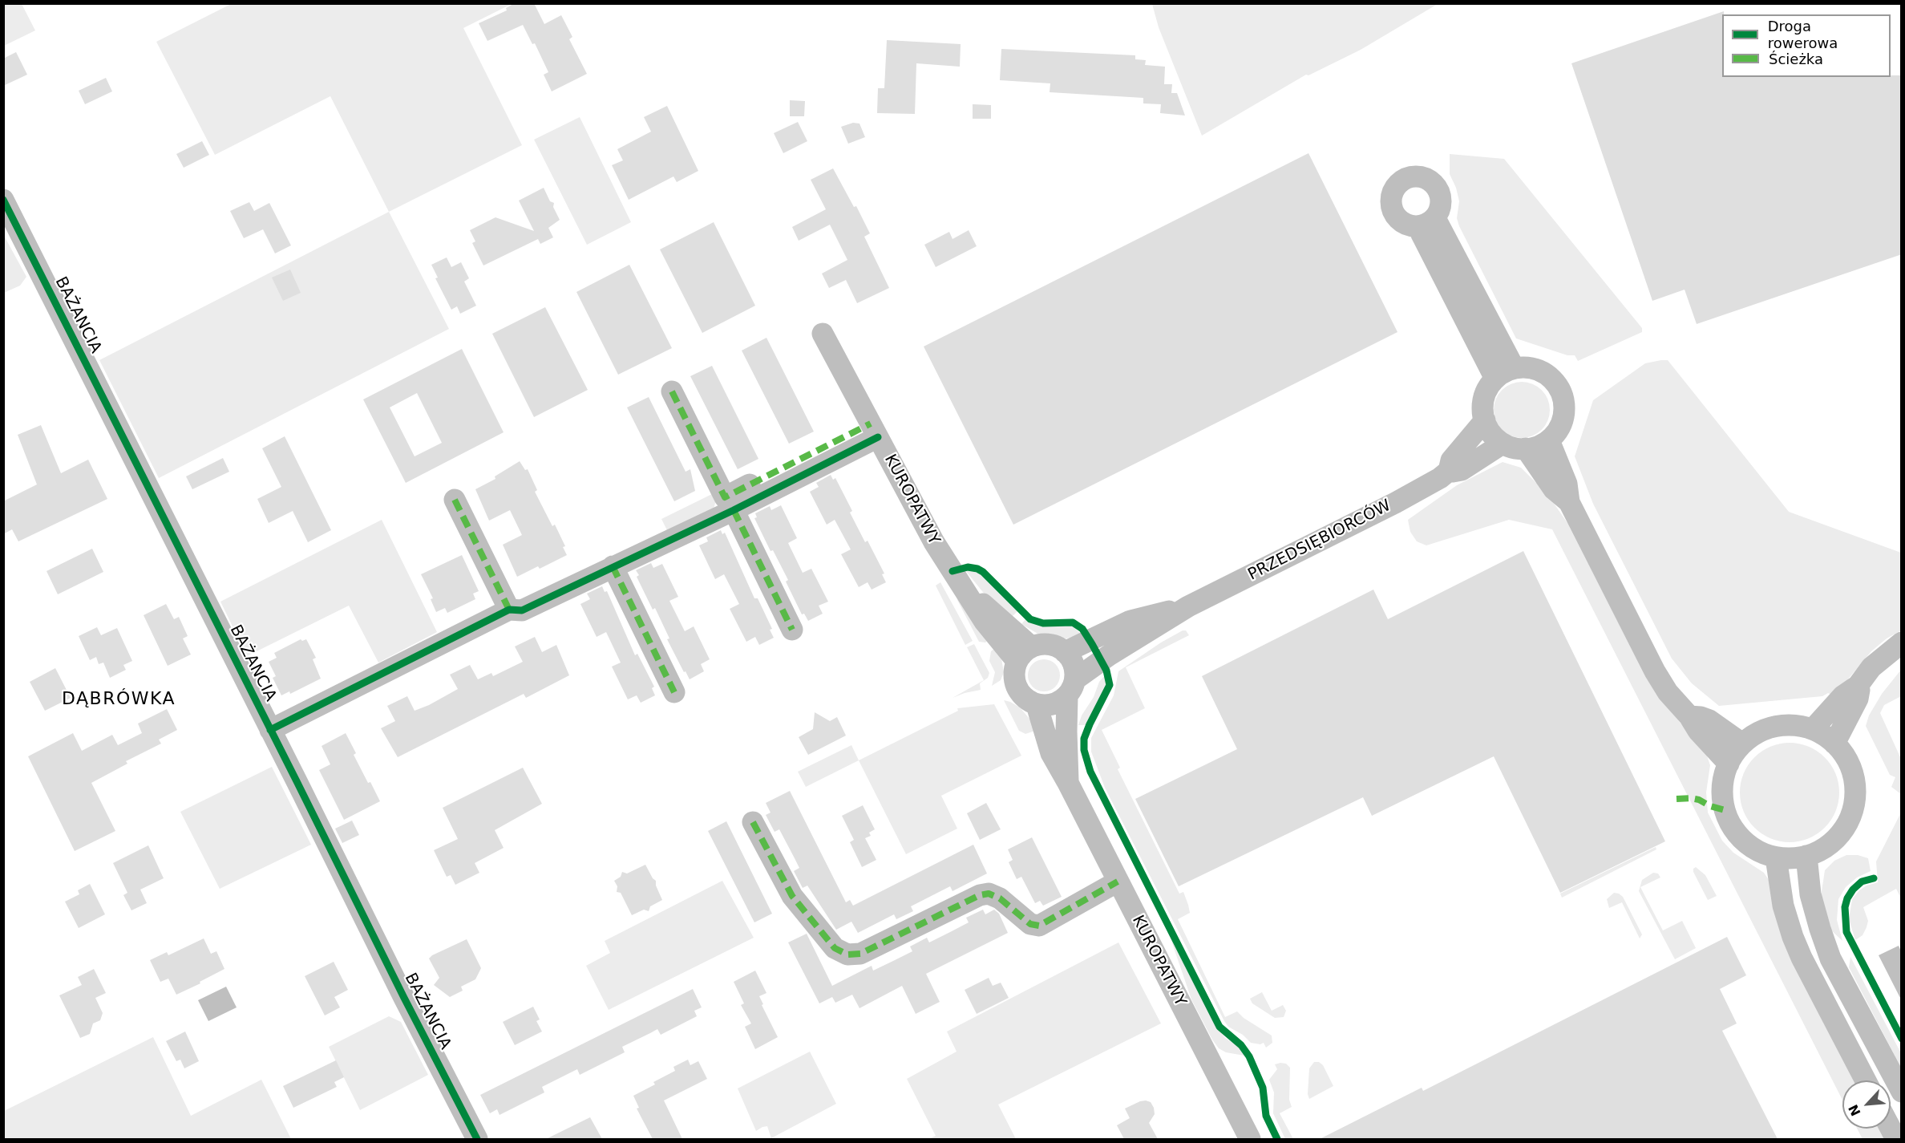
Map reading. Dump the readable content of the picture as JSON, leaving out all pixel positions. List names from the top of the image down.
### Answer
{
  "streets": {
    "street": ["BAŻANCIA", "KUROPATWY", "PRZEDSIĘBIORCÓW"]
  },
  "crossings": [
    ["KUROPATWY", "PRZEDSIĘBIORCÓW"]
  ],
  "districts": ["DĄBRÓWKA"],
  "legend": ["Droga rowerowa", "Ścieżka"],
  "north": "bottom left"
}
